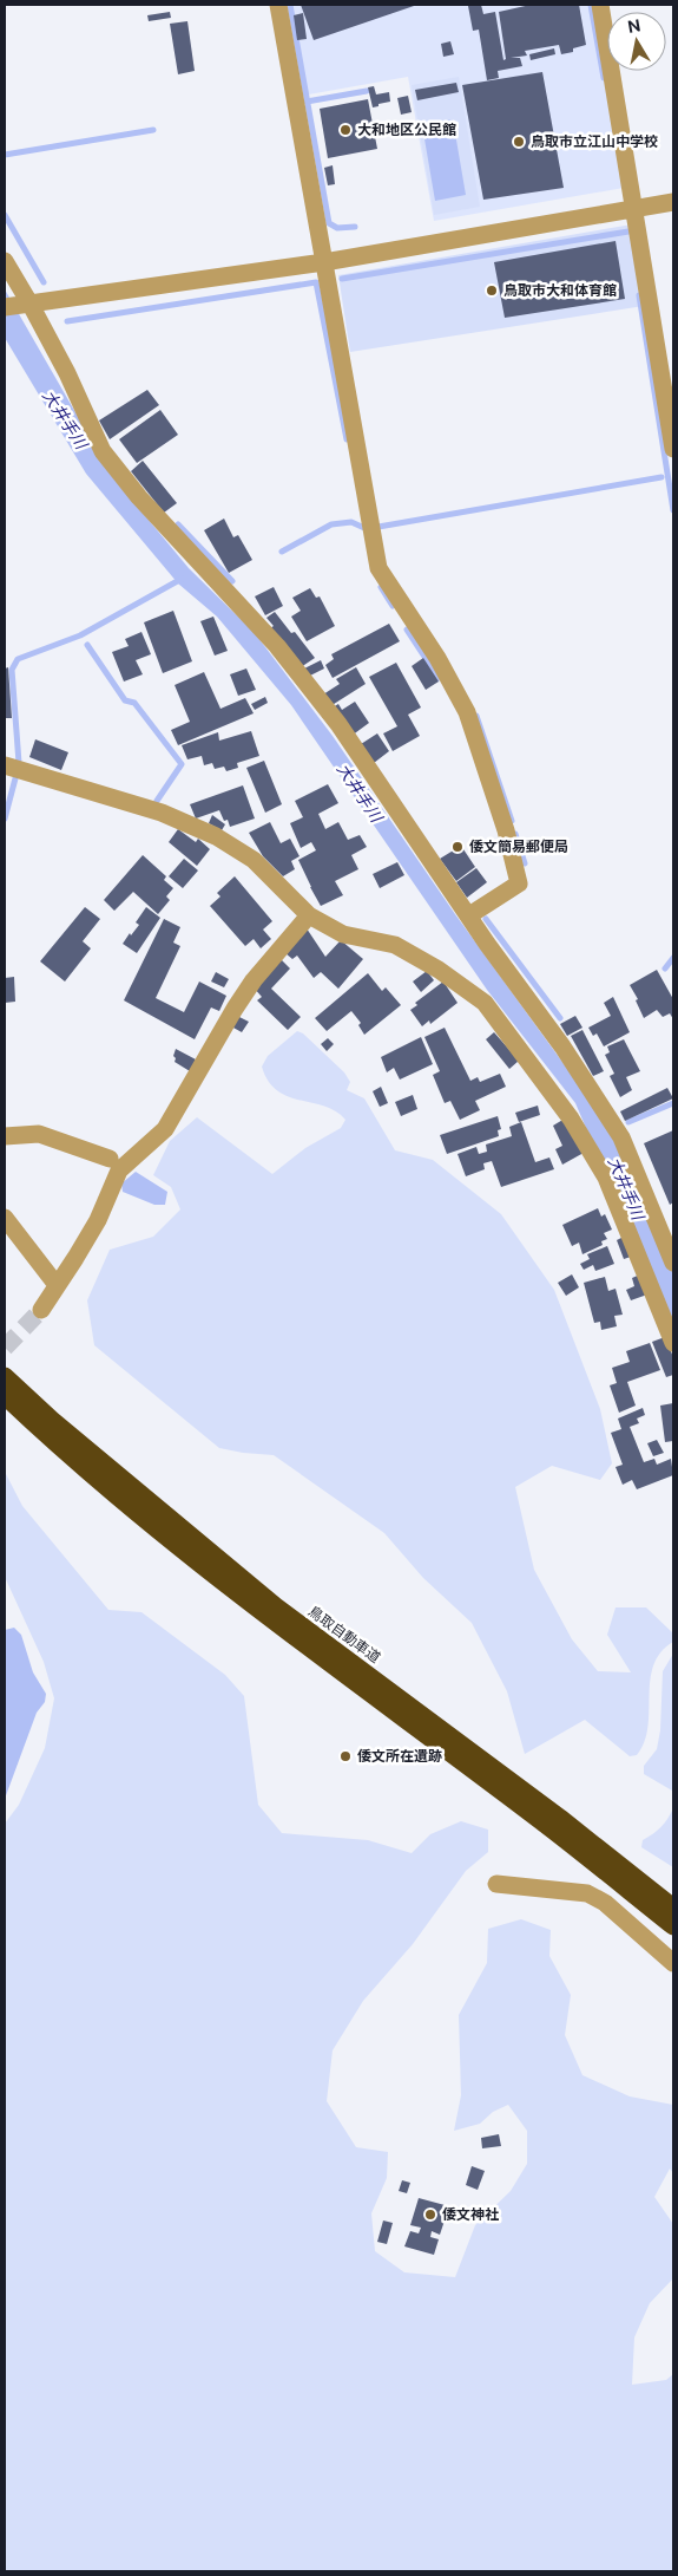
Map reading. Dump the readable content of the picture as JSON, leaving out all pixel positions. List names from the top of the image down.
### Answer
{
  "streets": {
    "highway": ["鳥取自動車道"]
  },
  "water": ["大井手川"],
  "places": [
    "大和地区公民館",
    "鳥取市立江山中学校",
    "鳥取市大和体育館",
    "倭文簡易郵便局",
    "倭文所在遺跡",
    "倭文神社"
  ],
  "north": "top"
}
